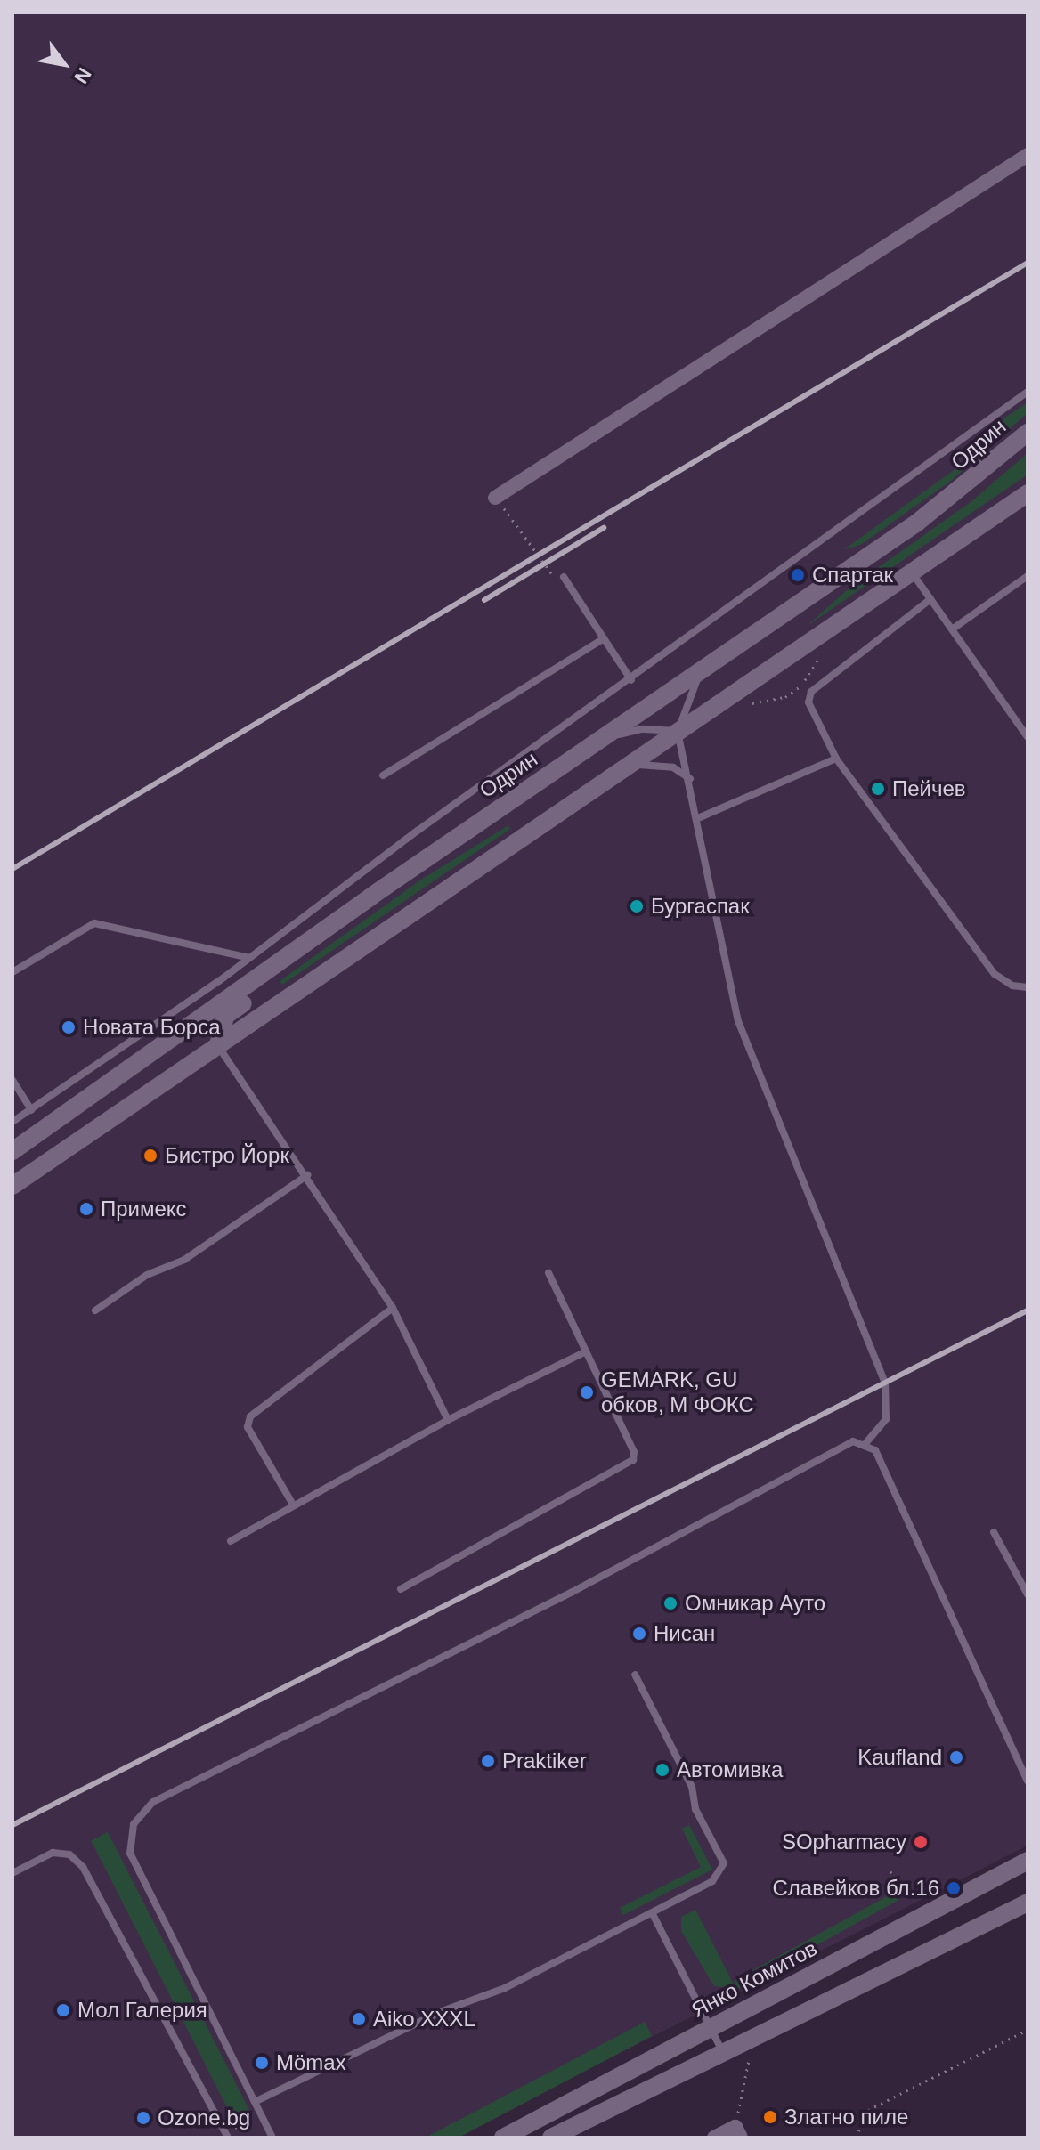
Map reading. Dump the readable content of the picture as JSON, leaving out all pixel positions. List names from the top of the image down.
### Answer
{
  "streets": {
    "main road": ["Одрин", "Янко Комитов"]
  },
  "places": [
    "Спартак",
    "Пейчев",
    "Бургаспак",
    "Новата Борса",
    "Бистро Йорк",
    "Примекс",
    "GEMARK, GU обков, М ФОКС",
    "Омникар Ауто",
    "Нисан",
    "Kaufland",
    "Praktiker",
    "Автомивка",
    "SOpharmacy",
    "Славейков бл.16",
    "Мол Галерия",
    "Aiko XXXL",
    "Mömax",
    "Златно пиле",
    "Ozone.bg"
  ],
  "north": "bottom right"
}
